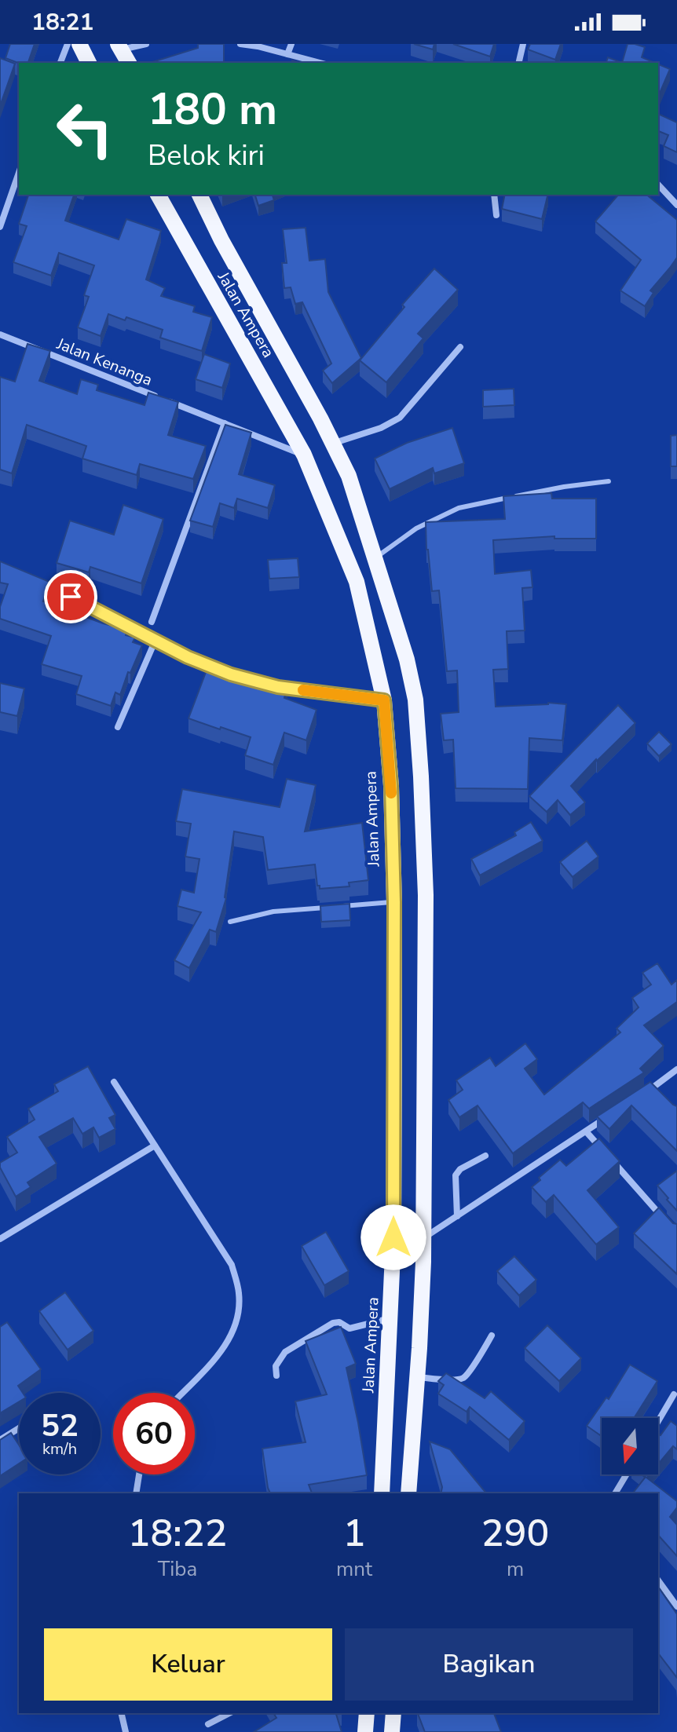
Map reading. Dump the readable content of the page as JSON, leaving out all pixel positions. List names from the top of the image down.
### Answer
{
  "streets": {
    "main road": ["Jalan Ampera"],
    "street": ["Jalan Kenanga"]
  },
  "crossings": [
    ["Jalan Ampera", "Jalan Kenanga"]
  ],
  "north": "bottom",
  "page": {
    "status": "18:21",
    "turn": ["180 m", "Belok kiri"],
    "speed": "52 km/h",
    "limit": "60",
    "eta": [
      "18:22",
      "Tiba",
      "1",
      "mnt",
      "290",
      "m"
    ],
    "buttons": ["Keluar", "Bagikan"]
  }
}
